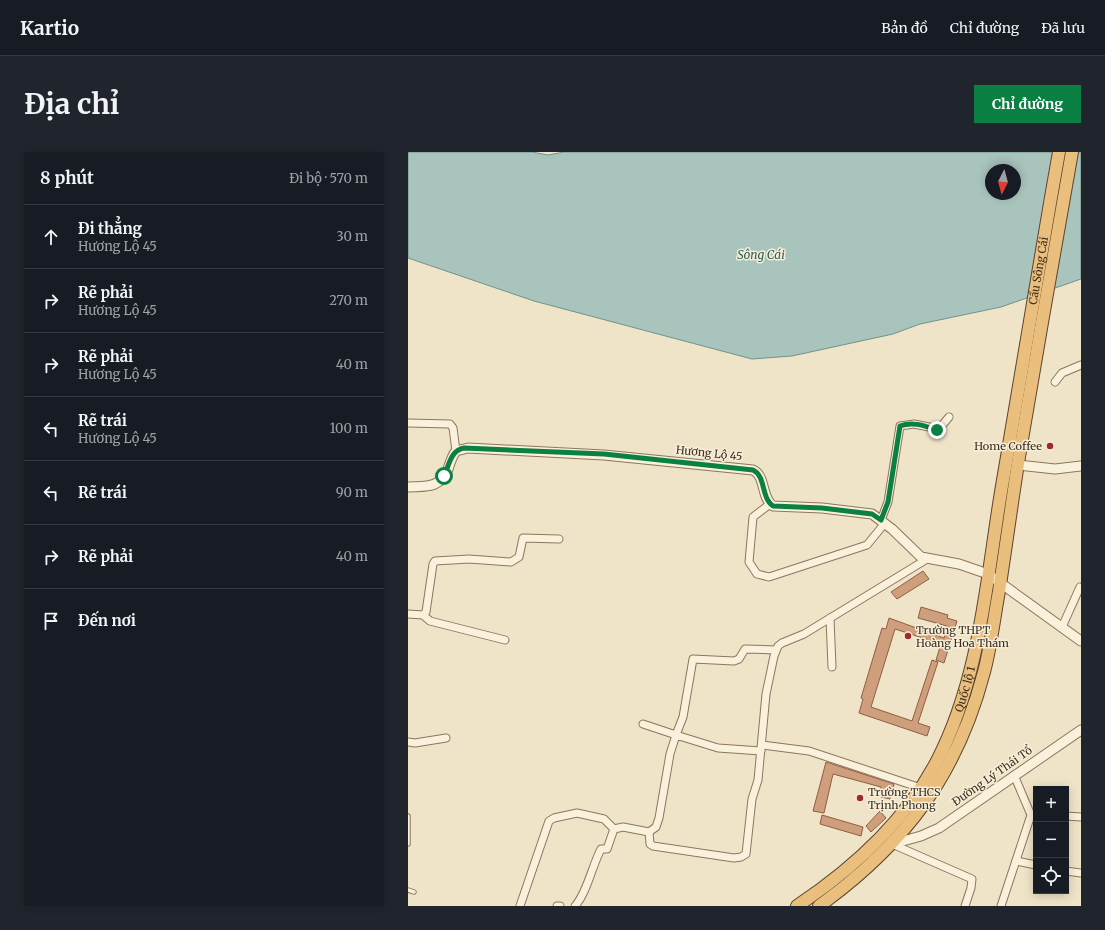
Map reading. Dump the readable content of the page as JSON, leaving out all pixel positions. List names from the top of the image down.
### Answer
{
  "streets": {
    "highway": ["Cầu Sông Cái", "Quốc lộ 1"],
    "street": ["Hương Lộ 45", "Đường Lý Thái Tổ"]
  },
  "crossings": [
    ["Cầu Sông Cái", "Quốc lộ 1"],
    ["Quốc lộ 1", "Đường Lý Thái Tổ"]
  ],
  "water": ["Sông Cái"],
  "places": ["Home Coffee", "Trường THPT Hoàng Hoa Thám", "Trường THCS Trịnh Phong"],
  "north": "bottom",
  "page": {
    "header": "Kartio",
    "nav": ["Bản đồ", "Chỉ đường", "Đã lưu"],
    "buttons": "Chỉ đường",
    "title": "Địa chỉ",
    "heading": ["8 phút", "Đi bộ · 570 m"],
    "list": [
      ["Đi thẳng", "Hương Lộ 45", "30 m"],
      ["Rẽ phải", "Hương Lộ 45", "270 m"],
      ["Rẽ phải", "Hương Lộ 45", "40 m"],
      ["Rẽ trái", "Hương Lộ 45", "100 m"],
      ["Rẽ trái", "90 m"],
      ["Rẽ phải", "40 m"],
      "Đến nơi"
    ],
    "map_buttons": ["+", "−"]
  }
}
